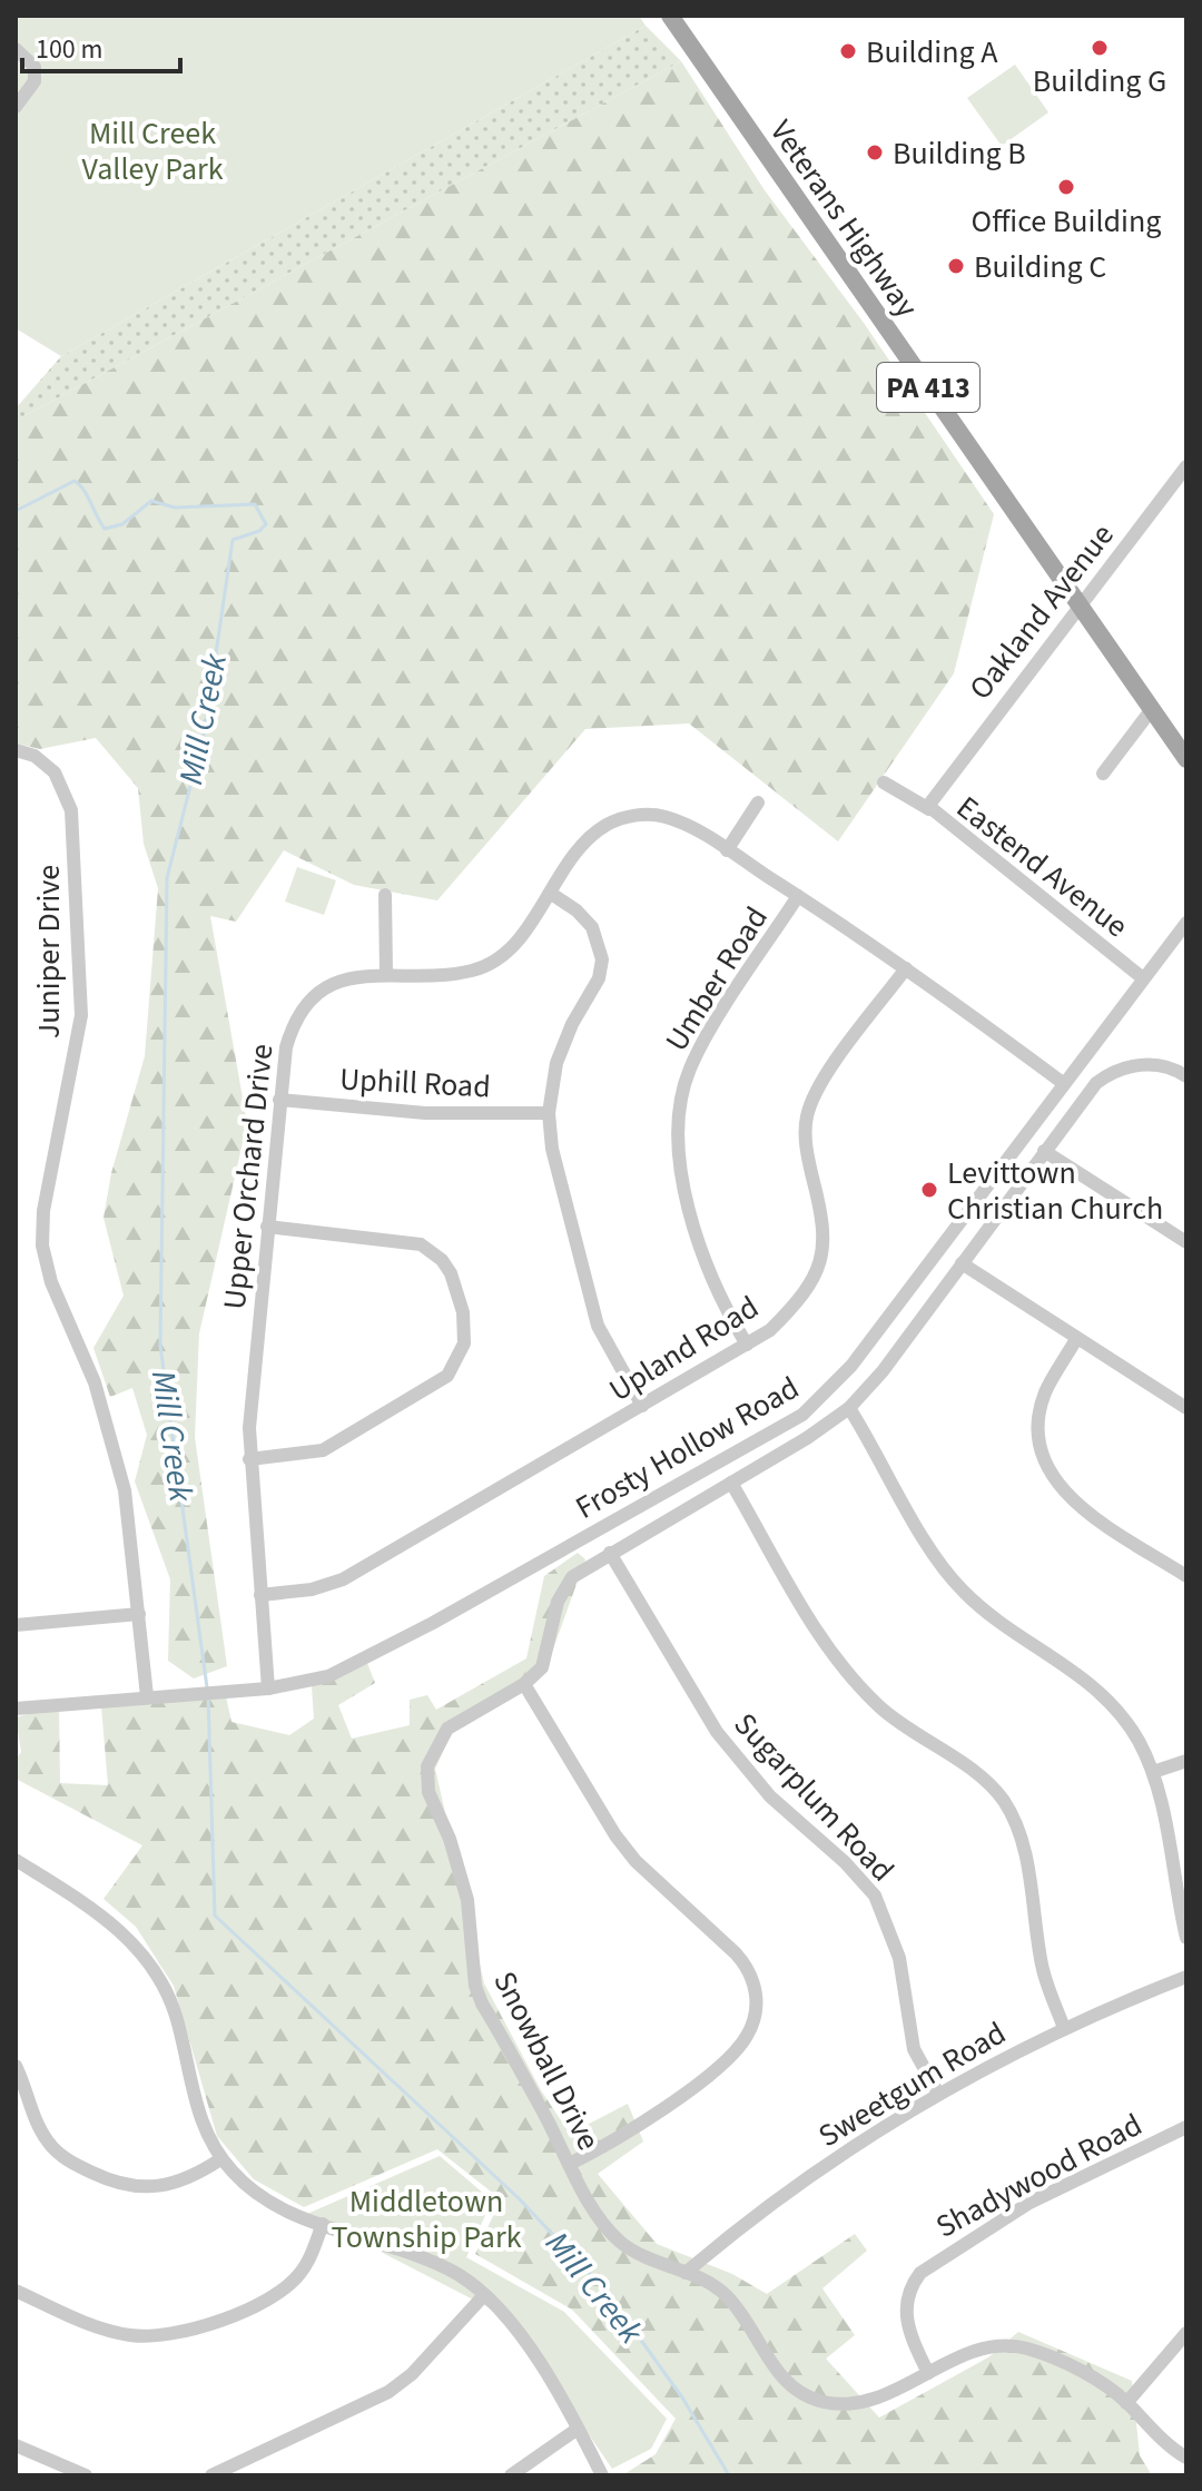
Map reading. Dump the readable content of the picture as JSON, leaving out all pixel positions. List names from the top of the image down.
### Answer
{
  "streets": {
    "main road": ["Veterans Highway", "PA 413"],
    "street": [
      "Oakland Avenue",
      "Eastend Avenue",
      "Juniper Drive",
      "Umber Road",
      "Uphill Road",
      "Upper Orchard Drive",
      "Upland Road",
      "Frosty Hollow Road",
      "Sugarplum Road",
      "Snowball Drive",
      "Sweetgum Road",
      "Shadywood Road"
    ]
  },
  "crossings": [
    ["Veterans Highway", "Oakland Avenue"],
    ["Oakland Avenue", "Eastend Avenue"],
    ["Eastend Avenue", "Frosty Hollow Road"],
    ["Juniper Drive", "Frosty Hollow Road"],
    ["Umber Road", "Upper Orchard Drive"],
    ["Umber Road", "Upland Road"],
    ["Uphill Road", "Upper Orchard Drive"],
    ["Upper Orchard Drive", "Upland Road"],
    ["Upper Orchard Drive", "Frosty Hollow Road"],
    ["Sugarplum Road", "Snowball Drive"],
    ["Sugarplum Road", "Sweetgum Road"],
    ["Snowball Drive", "Sweetgum Road"],
    ["Snowball Drive", "Shadywood Road"]
  ],
  "water": ["Mill Creek"],
  "parks": ["Mill Creek Valley Park", "Middletown Township Park"],
  "places": [
    "Building G",
    "Building A",
    "Building B",
    "Office Building",
    "Building C",
    "Levittown Christian Church"
  ],
  "scale_bar": "100 m"
}
